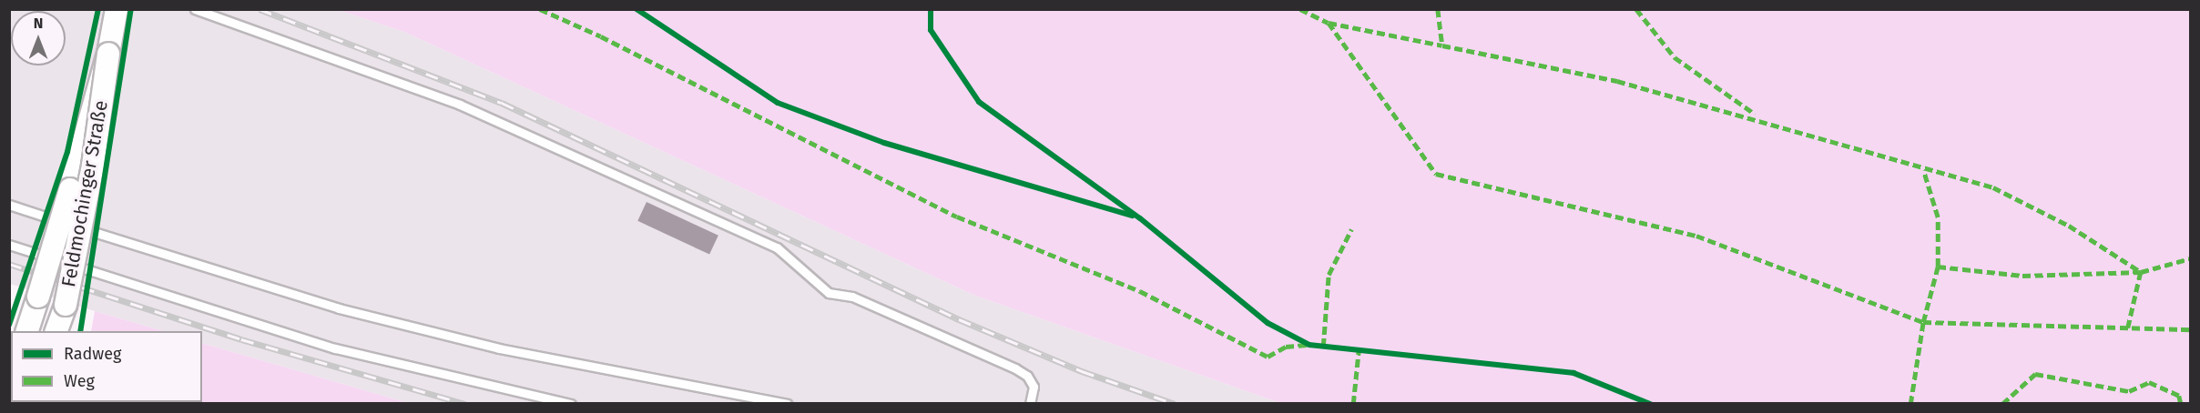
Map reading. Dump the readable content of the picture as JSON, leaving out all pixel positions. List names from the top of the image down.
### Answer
{
  "streets": {
    "main road": ["Feldmochinger Straße"]
  },
  "legend": ["Radweg", "Weg"],
  "north": "top"
}
